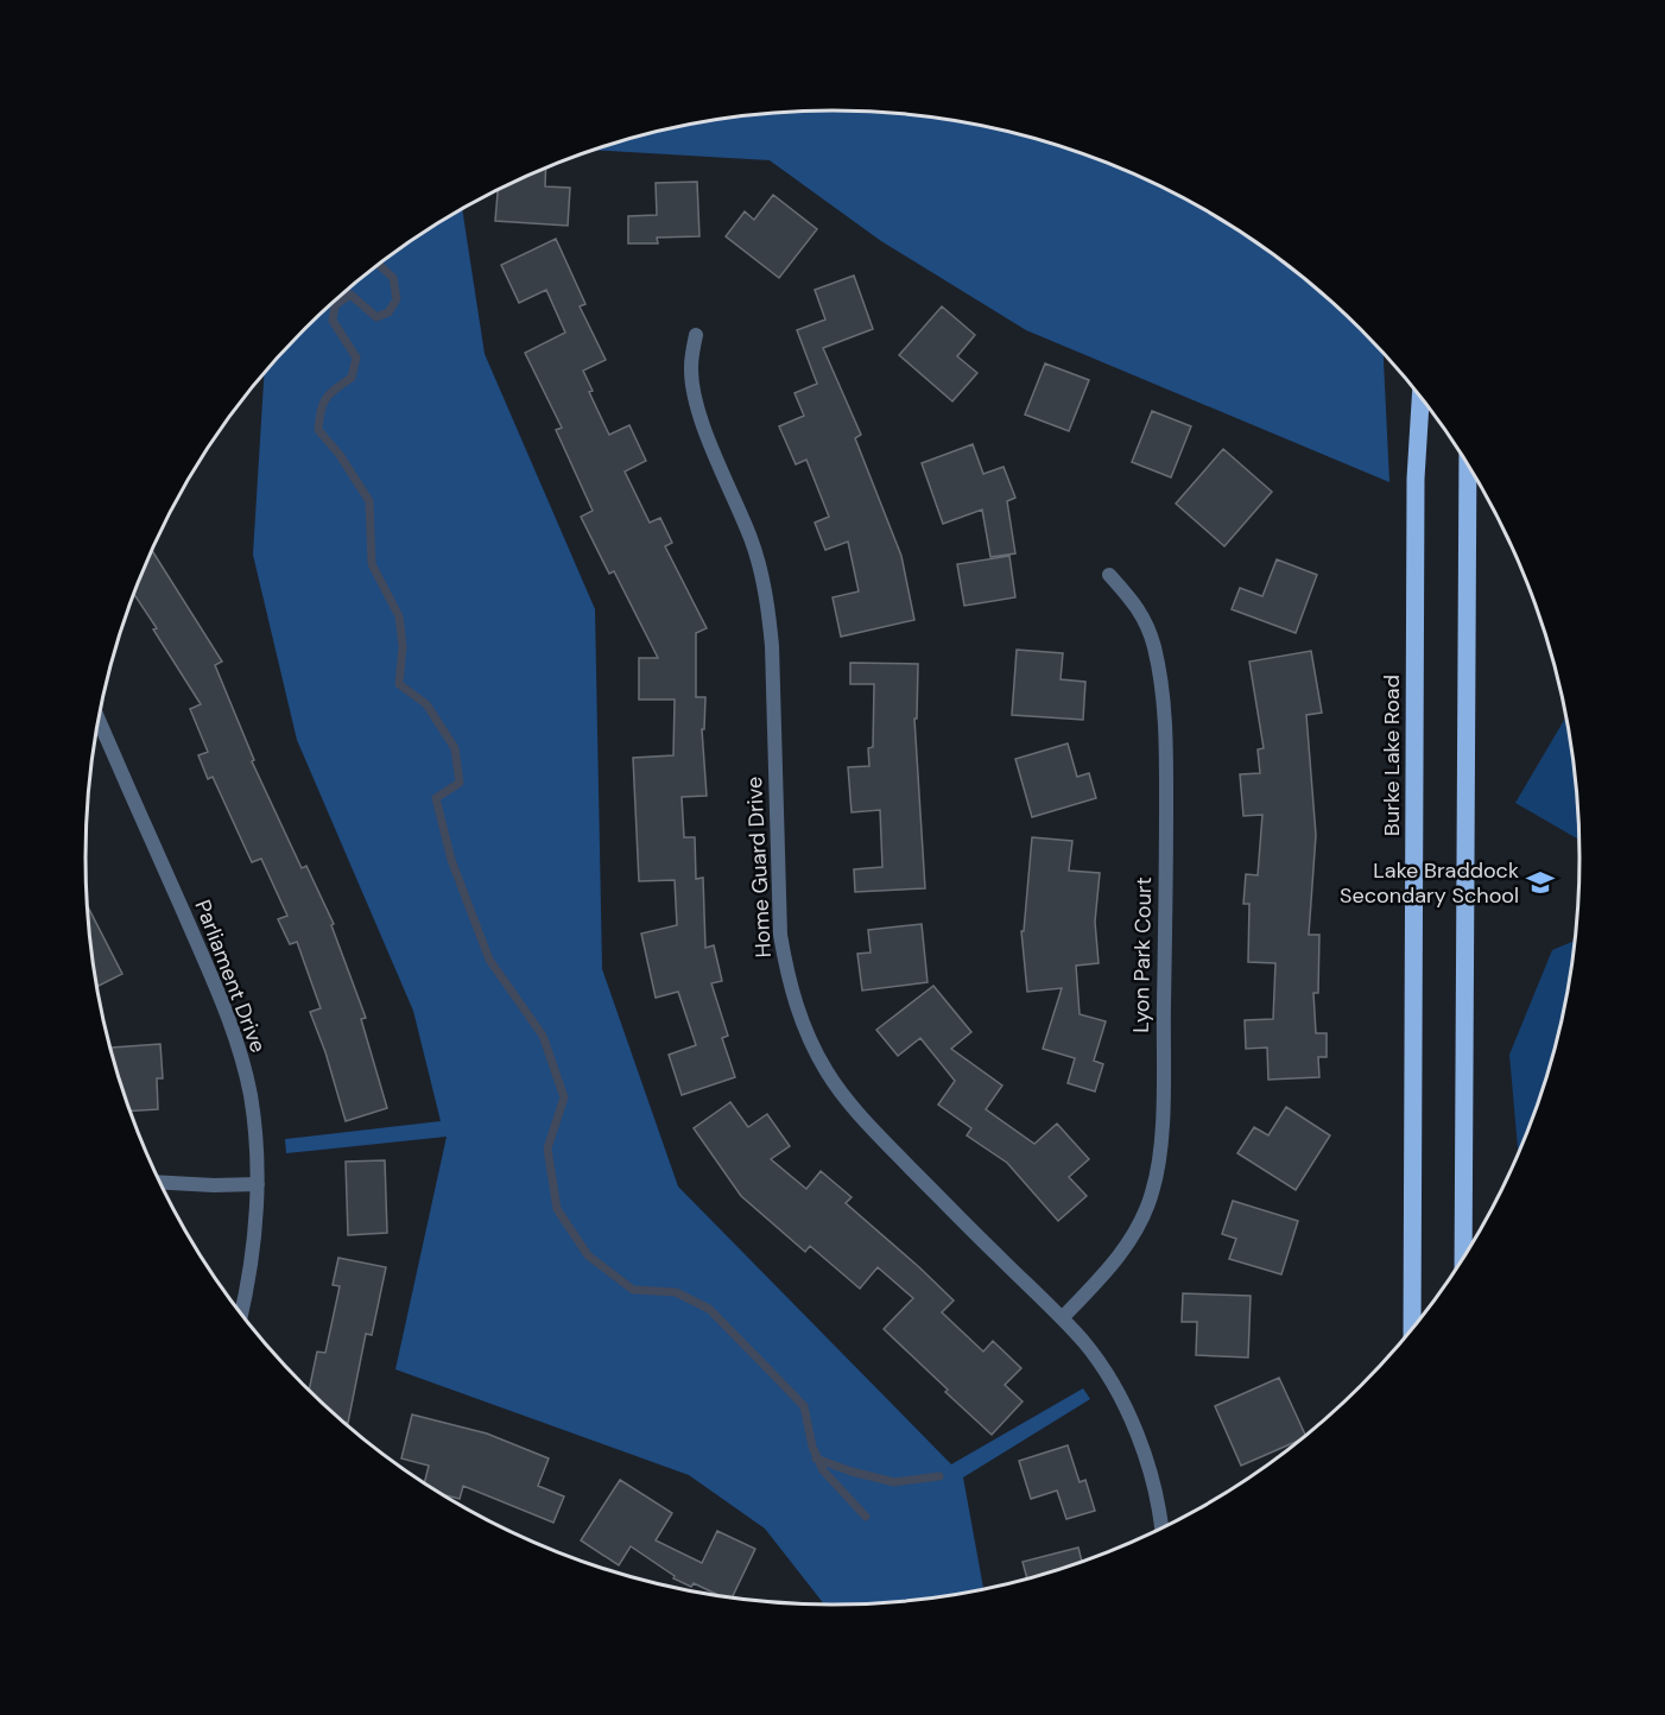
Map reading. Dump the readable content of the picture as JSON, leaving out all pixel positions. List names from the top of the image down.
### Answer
{
  "streets": {
    "main road": ["Burke Lake Road"],
    "street": ["Home Guard Drive", "Lyon Park Court", "Parliament Drive"]
  },
  "crossings": [
    ["Home Guard Drive", "Lyon Park Court"]
  ],
  "places": {
    "school or university": ["Lake Braddock Secondary School"]
  }
}
